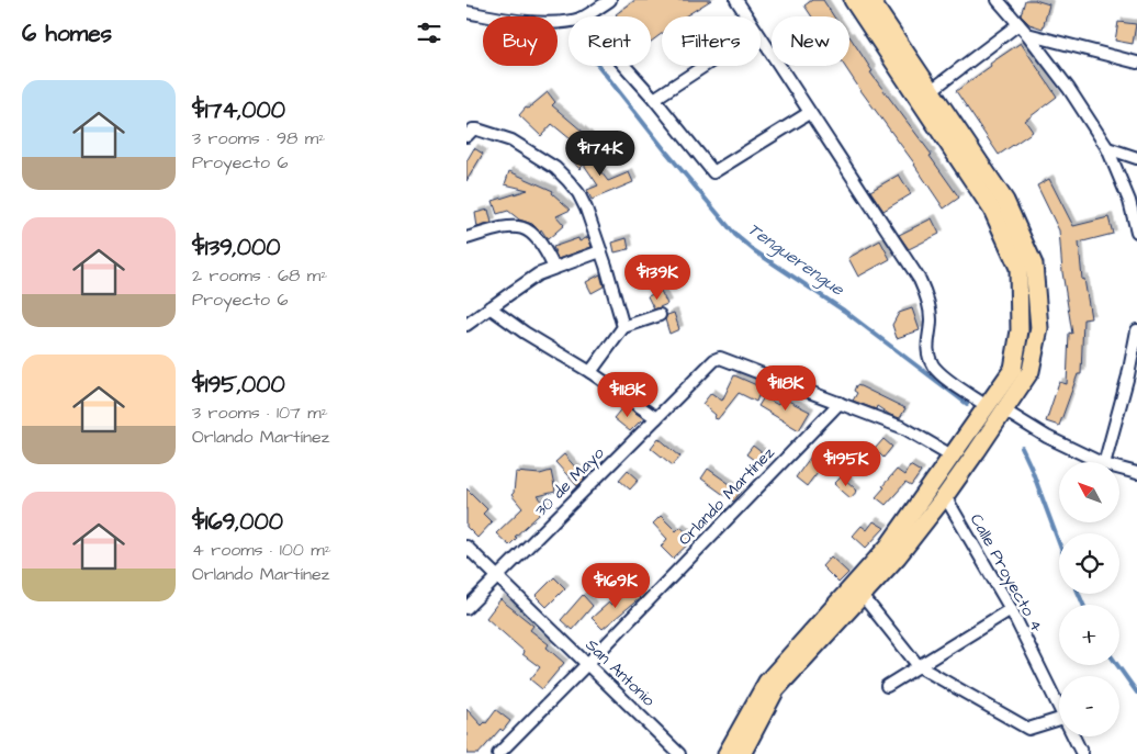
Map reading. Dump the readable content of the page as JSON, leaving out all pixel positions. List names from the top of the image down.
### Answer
{
  "streets": {
    "street": [
      "30 de Mayo",
      "Orlando Martínez",
      "Calle Proyecto 4",
      "San Antonio"
    ]
  },
  "crossings": [
    ["30 de Mayo", "Orlando Martínez"],
    ["30 de Mayo", "San Antonio"],
    ["Orlando Martínez", "San Antonio"]
  ],
  "water": ["Tenguerengue"],
  "north": "top left",
  "page": {
    "heading": "6 homes",
    "chip": [
      "Buy",
      "Rent",
      "Filters",
      "New"
    ],
    "list": [
      {
        "name": "$174,000",
        "note": "3 rooms · 98 m² · Proyecto 6"
      },
      {
        "name": "$139,000",
        "note": "2 rooms · 68 m² · Proyecto 6"
      },
      {
        "name": "$195,000",
        "note": "3 rooms · 107 m² · Orlando Martínez"
      },
      {
        "name": "$169,000",
        "note": "4 rooms · 100 m² · Orlando Martínez"
      }
    ],
    "price": [
      "$174K",
      "$139K",
      "$118K",
      "$118K",
      "$195K",
      "$169K"
    ],
    "map_buttons": ["+", "−"]
  }
}
